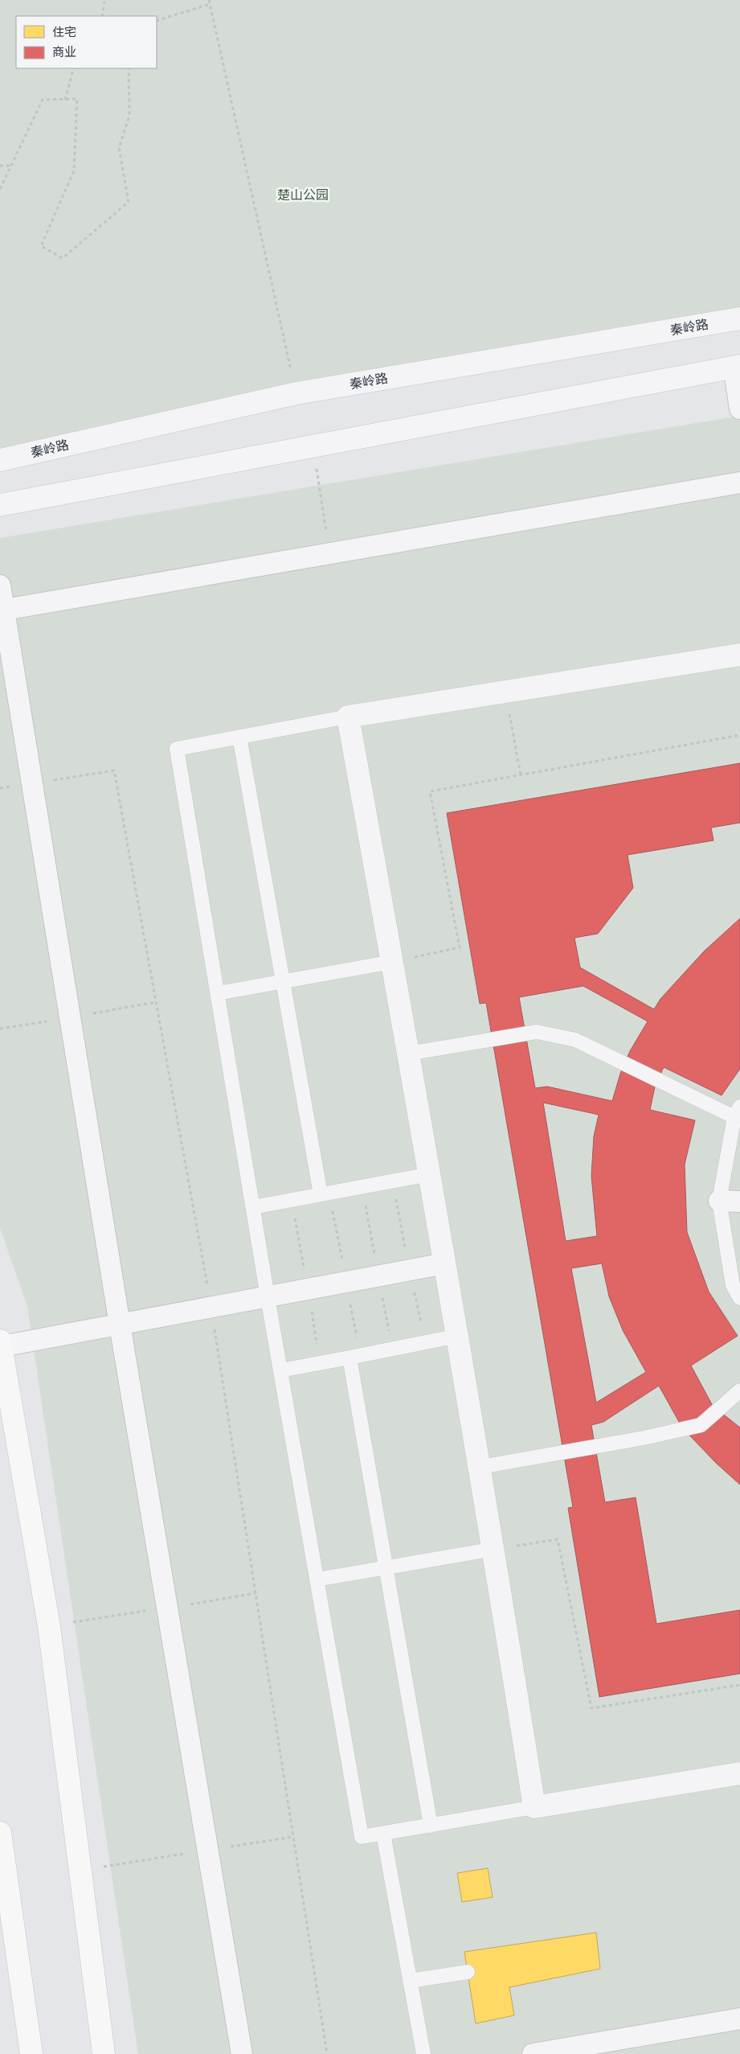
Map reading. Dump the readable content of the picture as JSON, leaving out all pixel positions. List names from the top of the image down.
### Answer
{
  "streets": {
    "street": ["秦岭路"]
  },
  "parks": ["楚山公园"],
  "legend": ["住宅", "商业"]
}
